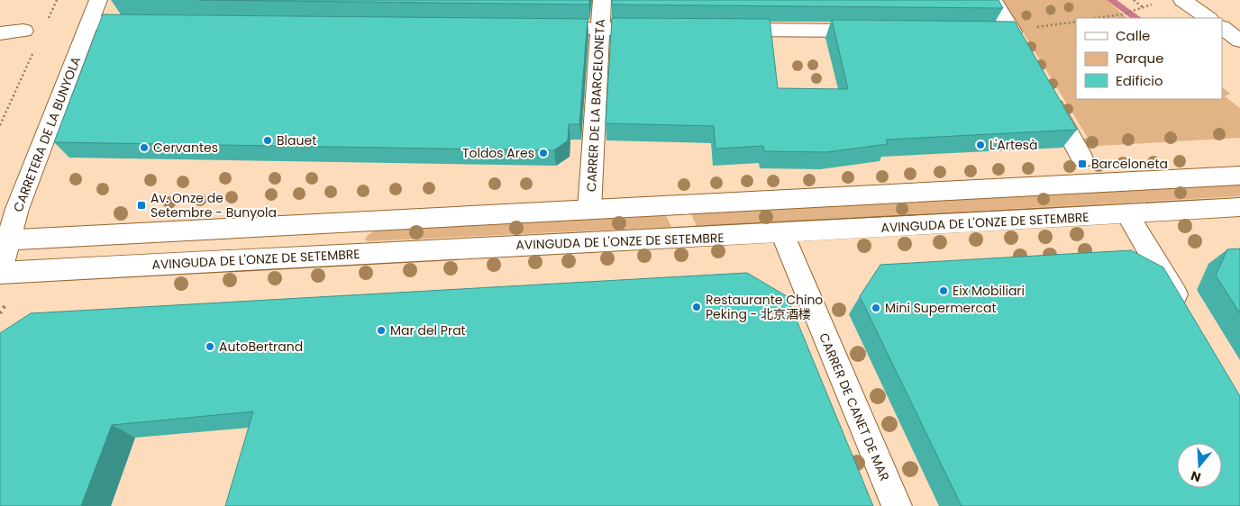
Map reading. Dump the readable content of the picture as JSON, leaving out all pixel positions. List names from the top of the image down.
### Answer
{
  "streets": {
    "main road": [
      "CARRER DE LA BARCELONETA",
      "CARRETERA DE LA BUNYOLA",
      "AVINGUDA DE L'ONZE DE SETEMBRE",
      "CARRER DE CANET DE MAR"
    ]
  },
  "crossings": [
    ["CARRETERA DE LA BUNYOLA", "AVINGUDA DE L'ONZE DE SETEMBRE"],
    ["AVINGUDA DE L'ONZE DE SETEMBRE", "CARRER DE CANET DE MAR"]
  ],
  "places": {
    "other": [
      "Blauet",
      "L'Artesà",
      "Cervantes",
      "Toldos Ares",
      "Eix Mobiliari",
      "Restaurante Chino Peking - 北京酒楼",
      "Mini Supermercat",
      "Mar del Prat",
      "AutoBertrand"
    ],
    "transit": ["Barceloneta", "Av. Onze de Setembre - Bunyola"]
  },
  "legend": ["Calle", "Parque", "Edificio"],
  "north": "bottom"
}
